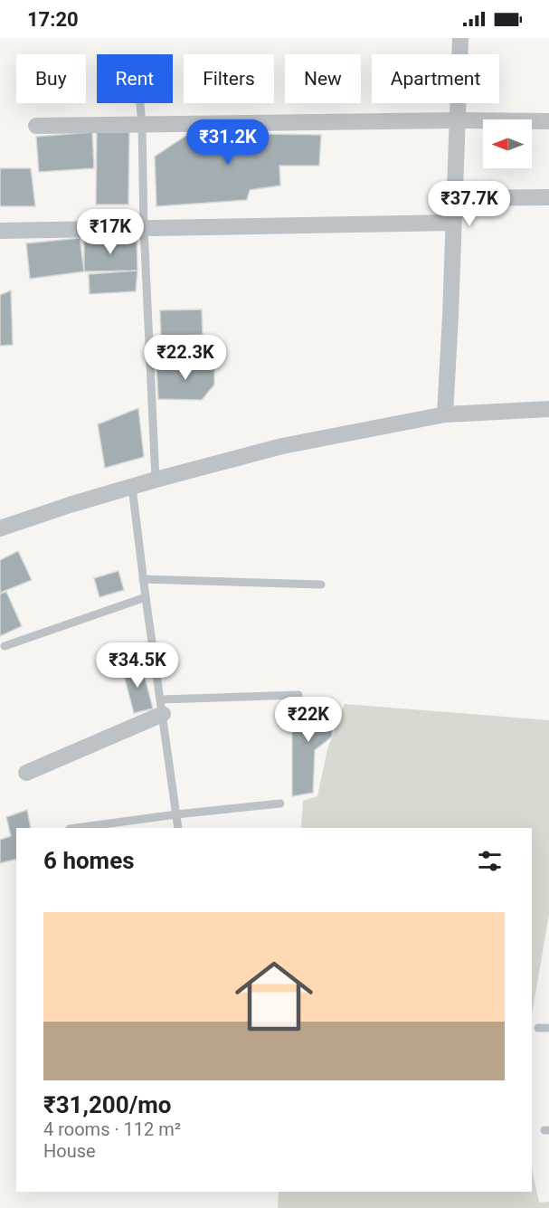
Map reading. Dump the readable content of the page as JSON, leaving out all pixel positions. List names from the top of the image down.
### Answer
{
  "north": "left",
  "page": {
    "status": "17:20",
    "chip": [
      "Buy",
      "Rent",
      "Filters",
      "New",
      "Apartment"
    ],
    "price": [
      "₹31.2K",
      "₹37.7K",
      "₹17K",
      "₹22.3K",
      "₹34.5K",
      "₹22K"
    ],
    "heading": "6 homes",
    "list": [
      {
        "name": "₹31,200/mo",
        "note": "4 rooms · 112 m² · House"
      }
    ]
  }
}
